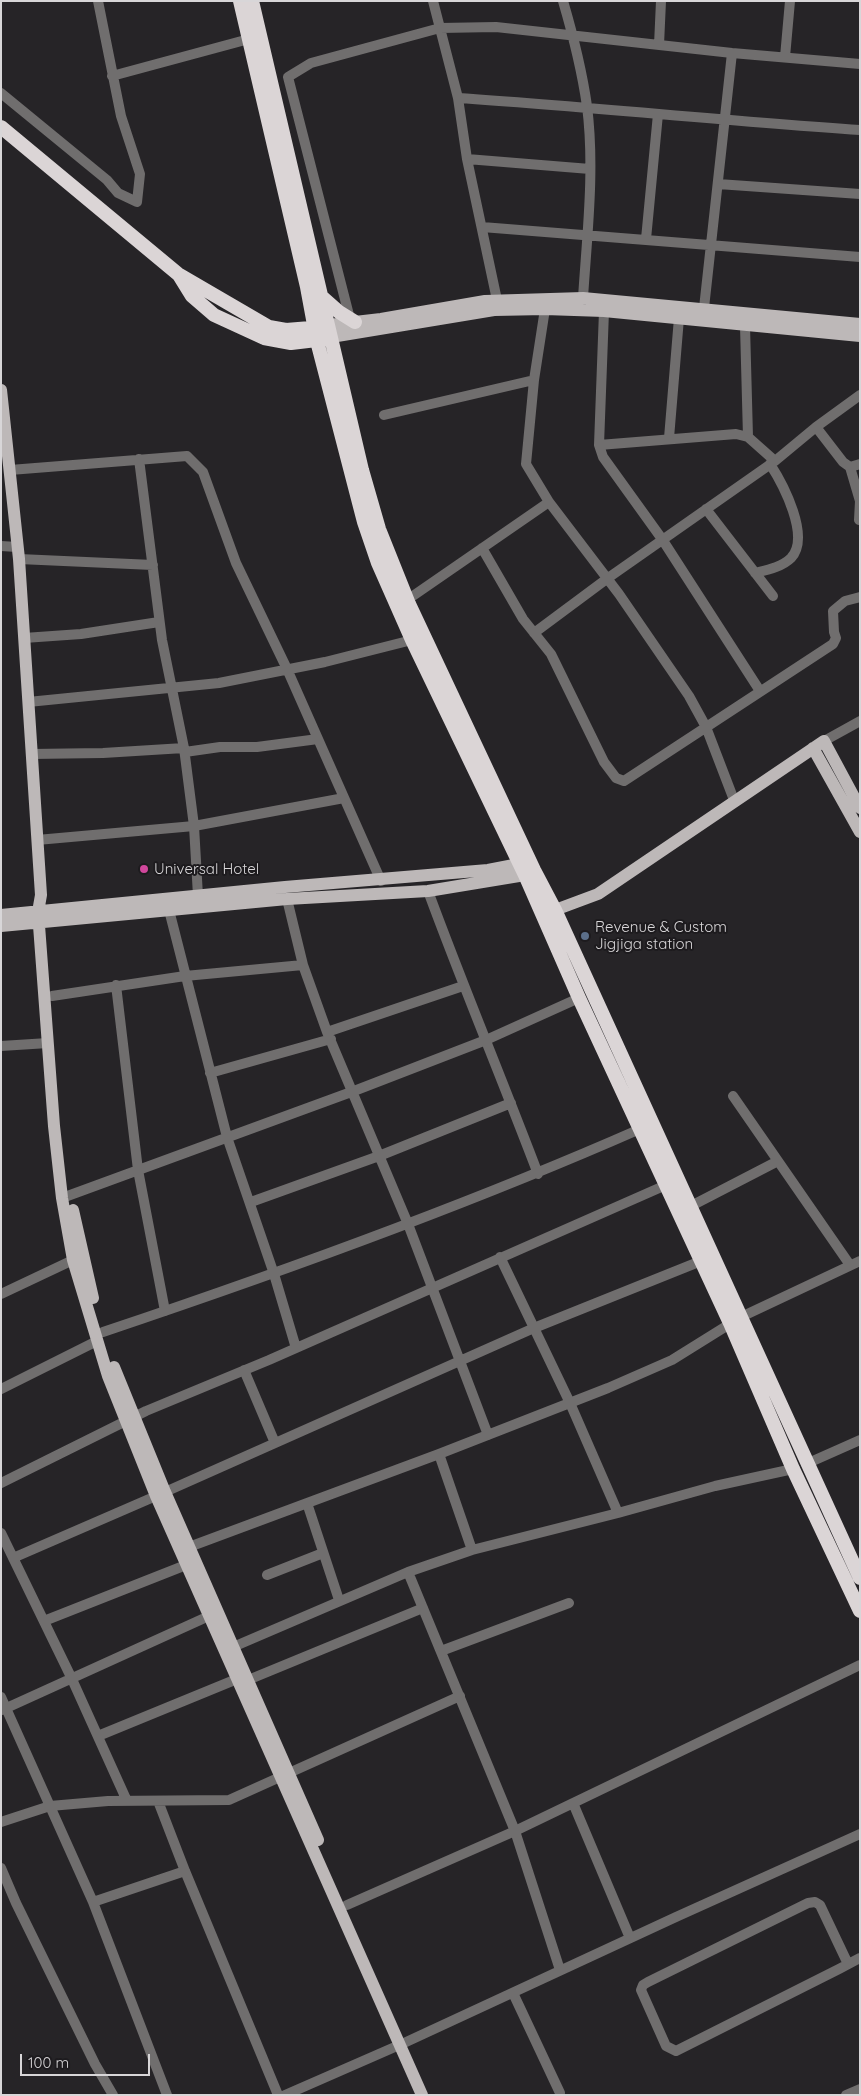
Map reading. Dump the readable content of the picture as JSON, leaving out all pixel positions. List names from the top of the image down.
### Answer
{
  "places": ["Universal Hotel", "Revenue & Custom Jigjiga station"],
  "scale_bar": "100 m"
}
